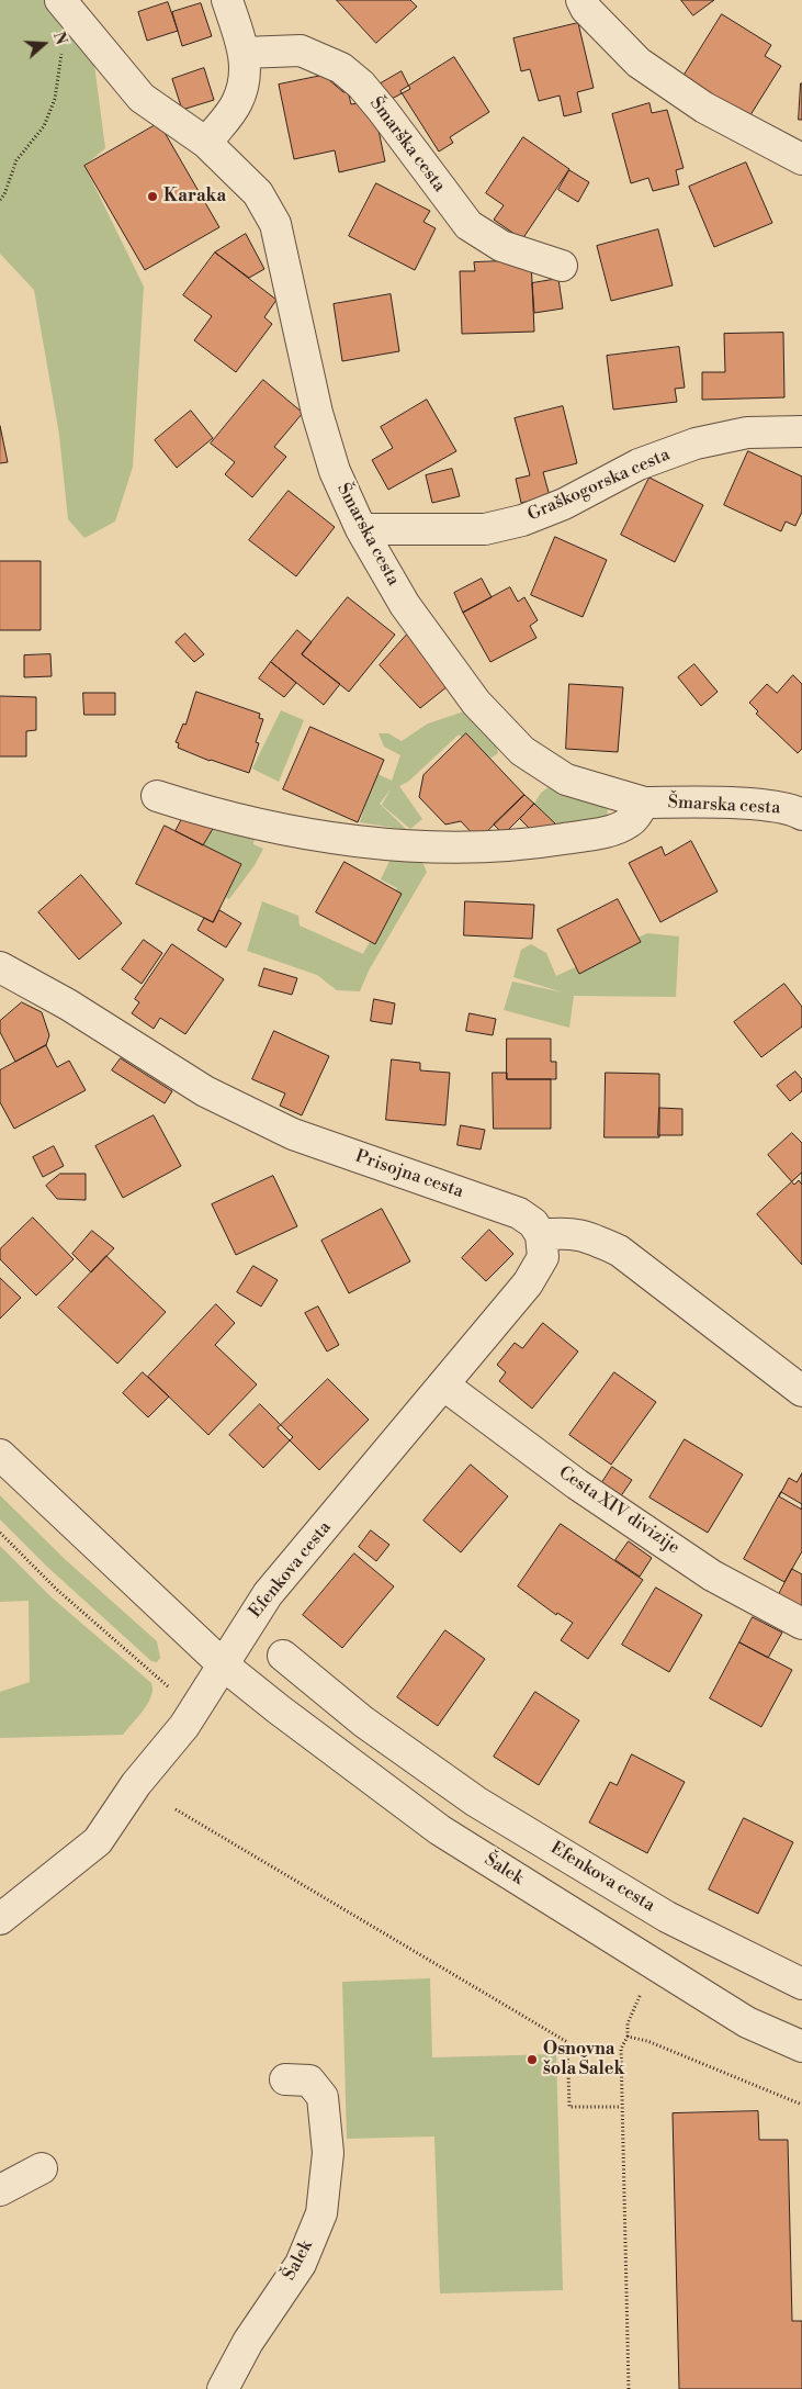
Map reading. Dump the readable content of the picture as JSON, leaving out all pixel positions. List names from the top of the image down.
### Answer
{
  "streets": {
    "street": [
      "Šmarška cesta",
      "Graškogorska cesta",
      "Šmarska cesta",
      "Prisojna cesta",
      "Cesta XIV divizije",
      "Efenkova cesta",
      "Šalek"
    ]
  },
  "crossings": [
    ["Graškogorska cesta", "Šmarska cesta"],
    ["Prisojna cesta", "Efenkova cesta"],
    ["Cesta XIV divizije", "Efenkova cesta"],
    ["Efenkova cesta", "Šalek"]
  ],
  "places": ["Karaka", "Osnovna šola Šalek"],
  "north": "right"
}
